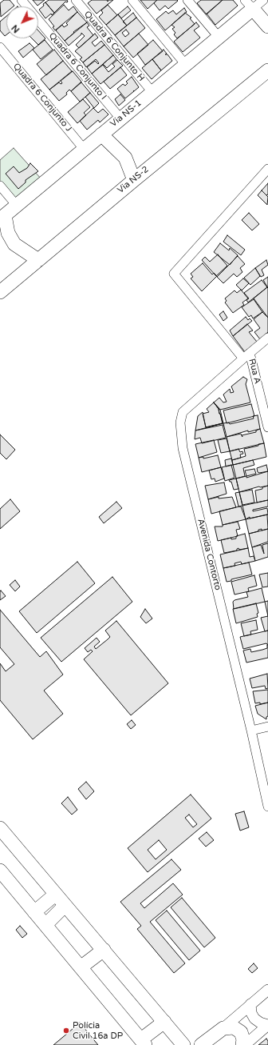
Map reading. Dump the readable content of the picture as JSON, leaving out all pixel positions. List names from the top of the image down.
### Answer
{
  "streets": {
    "main road": ["Via NS-1", "Via NS-2"],
    "street": [
      "Quadra 6 Conjunto H",
      "Quadra 6 Conjunto I",
      "Quadra 6 Conjunto J",
      "Rua A",
      "Avenida Contorto"
    ]
  },
  "crossings": [
    ["Quadra 6 Conjunto H", "Via NS-1"],
    ["Quadra 6 Conjunto I", "Via NS-1"],
    ["Quadra 6 Conjunto J", "Via NS-1"],
    ["Rua A", "Avenida Contorto"]
  ],
  "places": ["Polícia Civil 16a DP"],
  "north": "bottom left"
}
